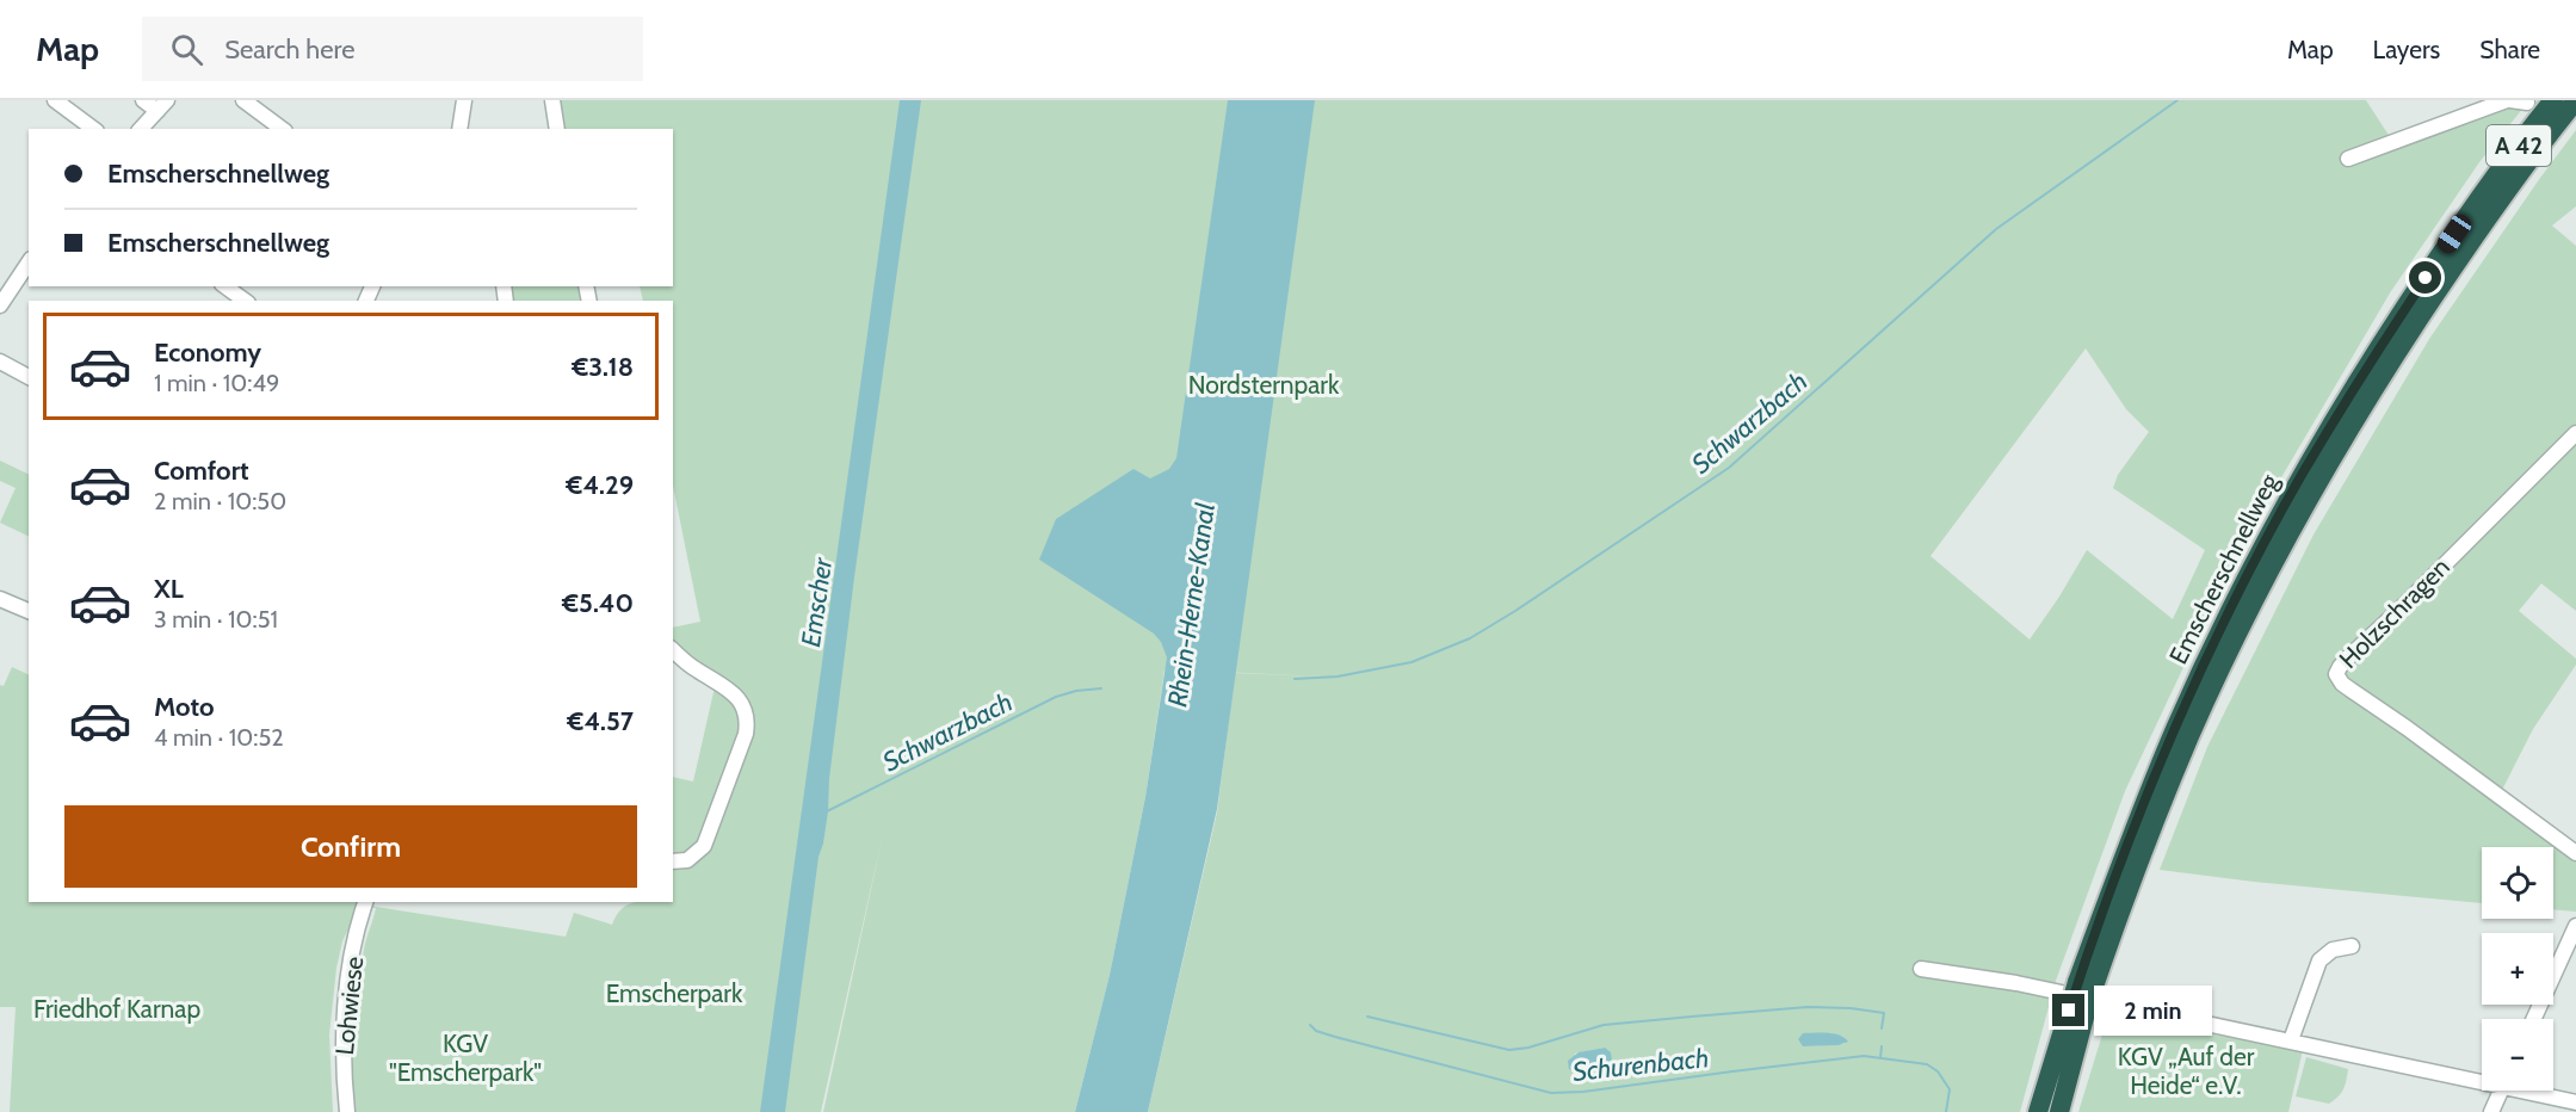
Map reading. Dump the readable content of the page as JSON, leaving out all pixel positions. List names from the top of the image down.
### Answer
{
  "streets": {
    "highway": ["A 42", "Emscherschnellweg"],
    "street": ["Holzschragen", "Lohwiese"]
  },
  "water": [
    "Schwarzbach",
    "Emscher",
    "Rhein-Herne-Kanal",
    "Schurenbach"
  ],
  "parks": [
    "Nordsternpark",
    "Emscherpark",
    "Friedhof Karnap",
    "KGV \"Emscherpark\"",
    "KGV „Auf der Heide“ e.V."
  ],
  "page": {
    "header": "Map",
    "search": "Search here",
    "nav": ["Map", "Layers", "Share"],
    "banner": ["Emscherschnellweg", "Emscherschnellweg"],
    "list": [
      {
        "name": "Economy",
        "note": "1 min · 10:49",
        "value": "€3.18"
      },
      {
        "name": "Comfort",
        "note": "2 min · 10:50",
        "value": "€4.29"
      },
      {
        "name": "XL",
        "note": "3 min · 10:51",
        "value": "€5.40"
      },
      {
        "name": "Moto",
        "note": "4 min · 10:52",
        "value": "€4.57"
      }
    ],
    "buttons": "Confirm",
    "map_buttons": ["+", "−"],
    "bubble": "2 min"
  }
}
